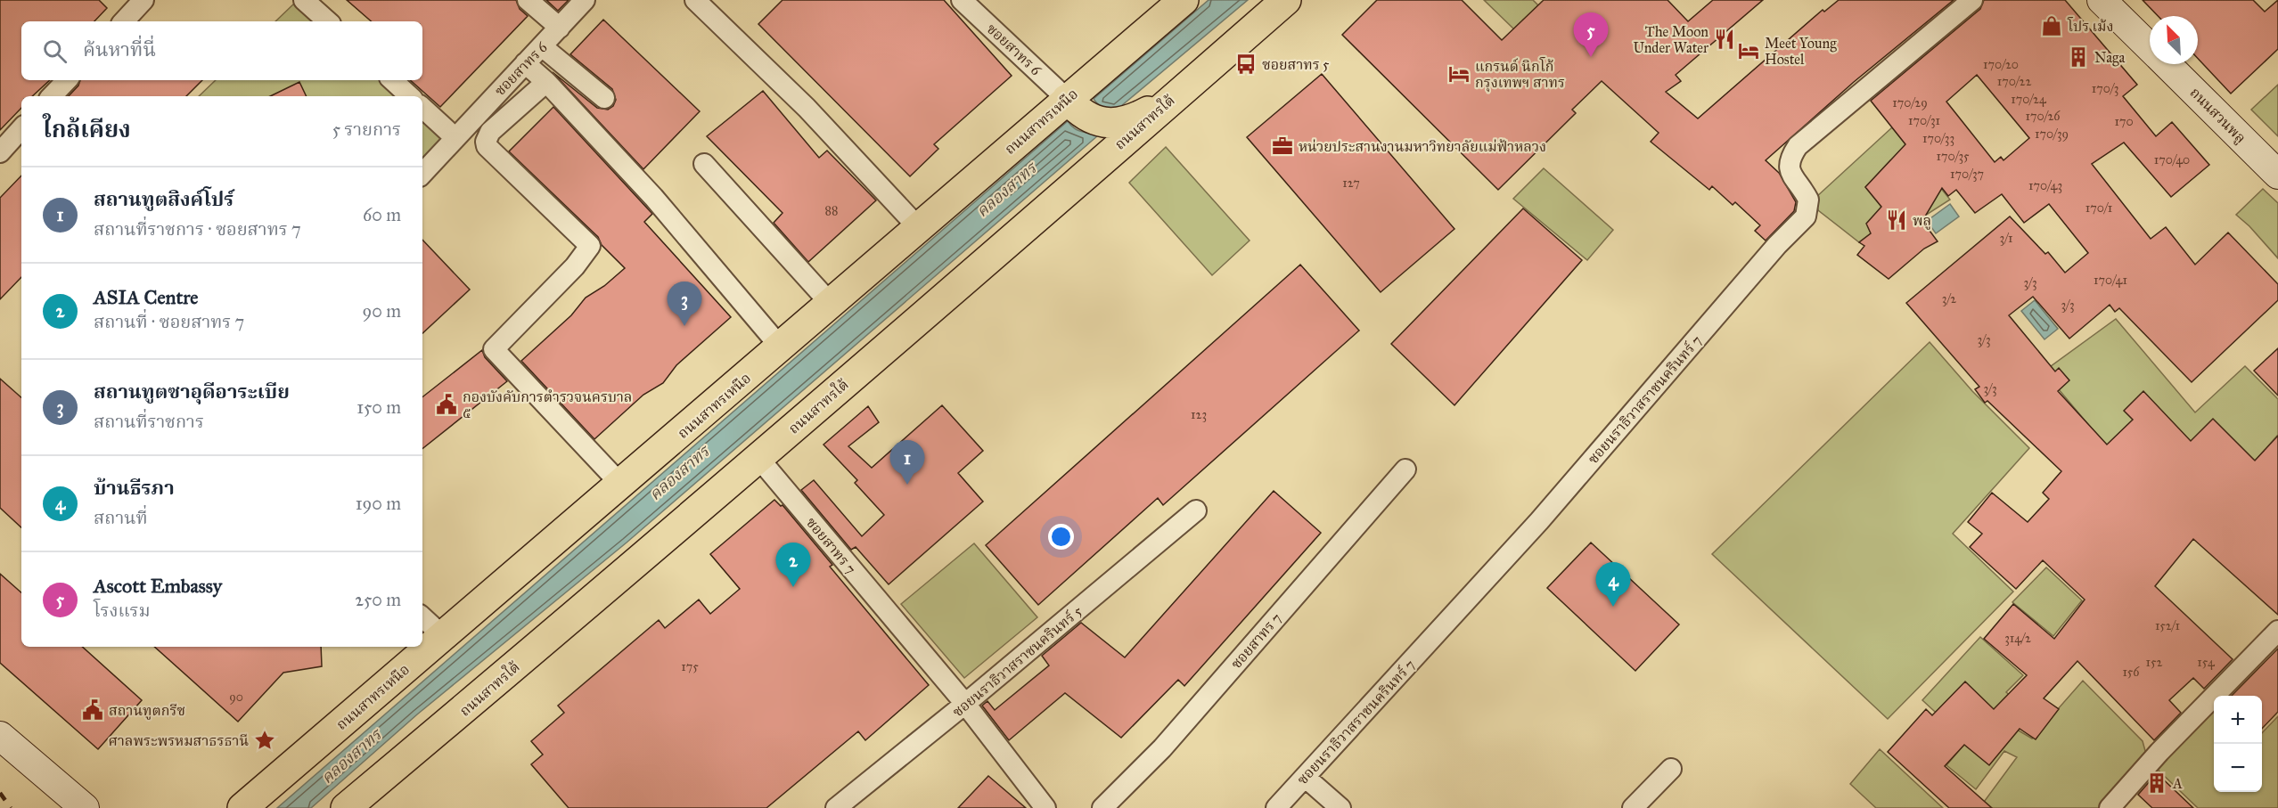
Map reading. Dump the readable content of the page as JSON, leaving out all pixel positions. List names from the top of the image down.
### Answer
{
  "streets": {
    "main road": ["ถนนสวนพลู", "ถนนสาทรเหนือ", "ถนนสาทรใต้"],
    "street": [
      "ซอยสาทร 6",
      "ซอยนราธิวาสราชนครินทร์ 7",
      "ซอยสาทร 7",
      "ซอยนราธิวาสราชนครินทร์ 5"
    ]
  },
  "crossings": [
    ["ซอยสาทร 6", "ถนนสาทรเหนือ"],
    ["ถนนสาทรใต้", "ซอยสาทร 7"],
    ["ซอยสาทร 7", "ซอยนราธิวาสราชนครินทร์ 5"]
  ],
  "water": ["คลองสาทร"],
  "places": {
    "shop": ["โปร เม้ง"],
    "restaurant": ["The Moon Under Water", "พลู"],
    "hotel": ["Meet Young Hostel", "แกรนด์ นิกโก้ กรุงเทพฯ สาทร"],
    "building": ["Naga", "A"],
    "bus stop": ["ซอยสาทร 5"],
    "office": ["หน่วยประสานงานมหาวิทยาลัยแม่ฟ้าหลวง"],
    "public building": ["กองบังคับการตำรวจนครบาล ๕", "สถานทูตกรีซ"],
    "place": ["ศาลพระพรหมสาธรธานี"]
  },
  "house_numbers": [
    "170/20",
    "170/22",
    "170/3",
    "170/24",
    "170/29",
    "170/26",
    "170/31",
    "170",
    "170/39",
    "170/33",
    "170/35",
    "170/40",
    "170/37",
    "127",
    "170/43",
    "170/1",
    "88",
    "3/1",
    "170/41",
    "3/3",
    "3/2",
    "3/3",
    "3/3",
    "3/3",
    "123",
    "152/1",
    "314/2",
    "152",
    "154",
    "175",
    "156",
    "90"
  ],
  "north": "top left",
  "page": {
    "pins": [
      "5",
      "3",
      "1",
      "2",
      "4"
    ],
    "search": "ค้นหาที่นี่",
    "heading": ["ใกล้เคียง", "5 รายการ"],
    "list": [
      {
        "mark": "1",
        "name": "สถานทูตสิงค์โปร์",
        "note": "สถานที่ราชการ · ซอยสาทร 7",
        "value": "60 m"
      },
      {
        "mark": "2",
        "name": "ASIA Centre",
        "note": "สถานที่ · ซอยสาทร 7",
        "value": "90 m"
      },
      {
        "mark": "3",
        "name": "สถานทูตซาอุดีอาระเบีย",
        "note": "สถานที่ราชการ",
        "value": "150 m"
      },
      {
        "mark": "4",
        "name": "บ้านธีรภา",
        "note": "สถานที่",
        "value": "190 m"
      },
      {
        "mark": "5",
        "name": "Ascott Embassy",
        "note": "โรงแรม",
        "value": "250 m"
      }
    ],
    "map_buttons": ["+", "−"]
  }
}
